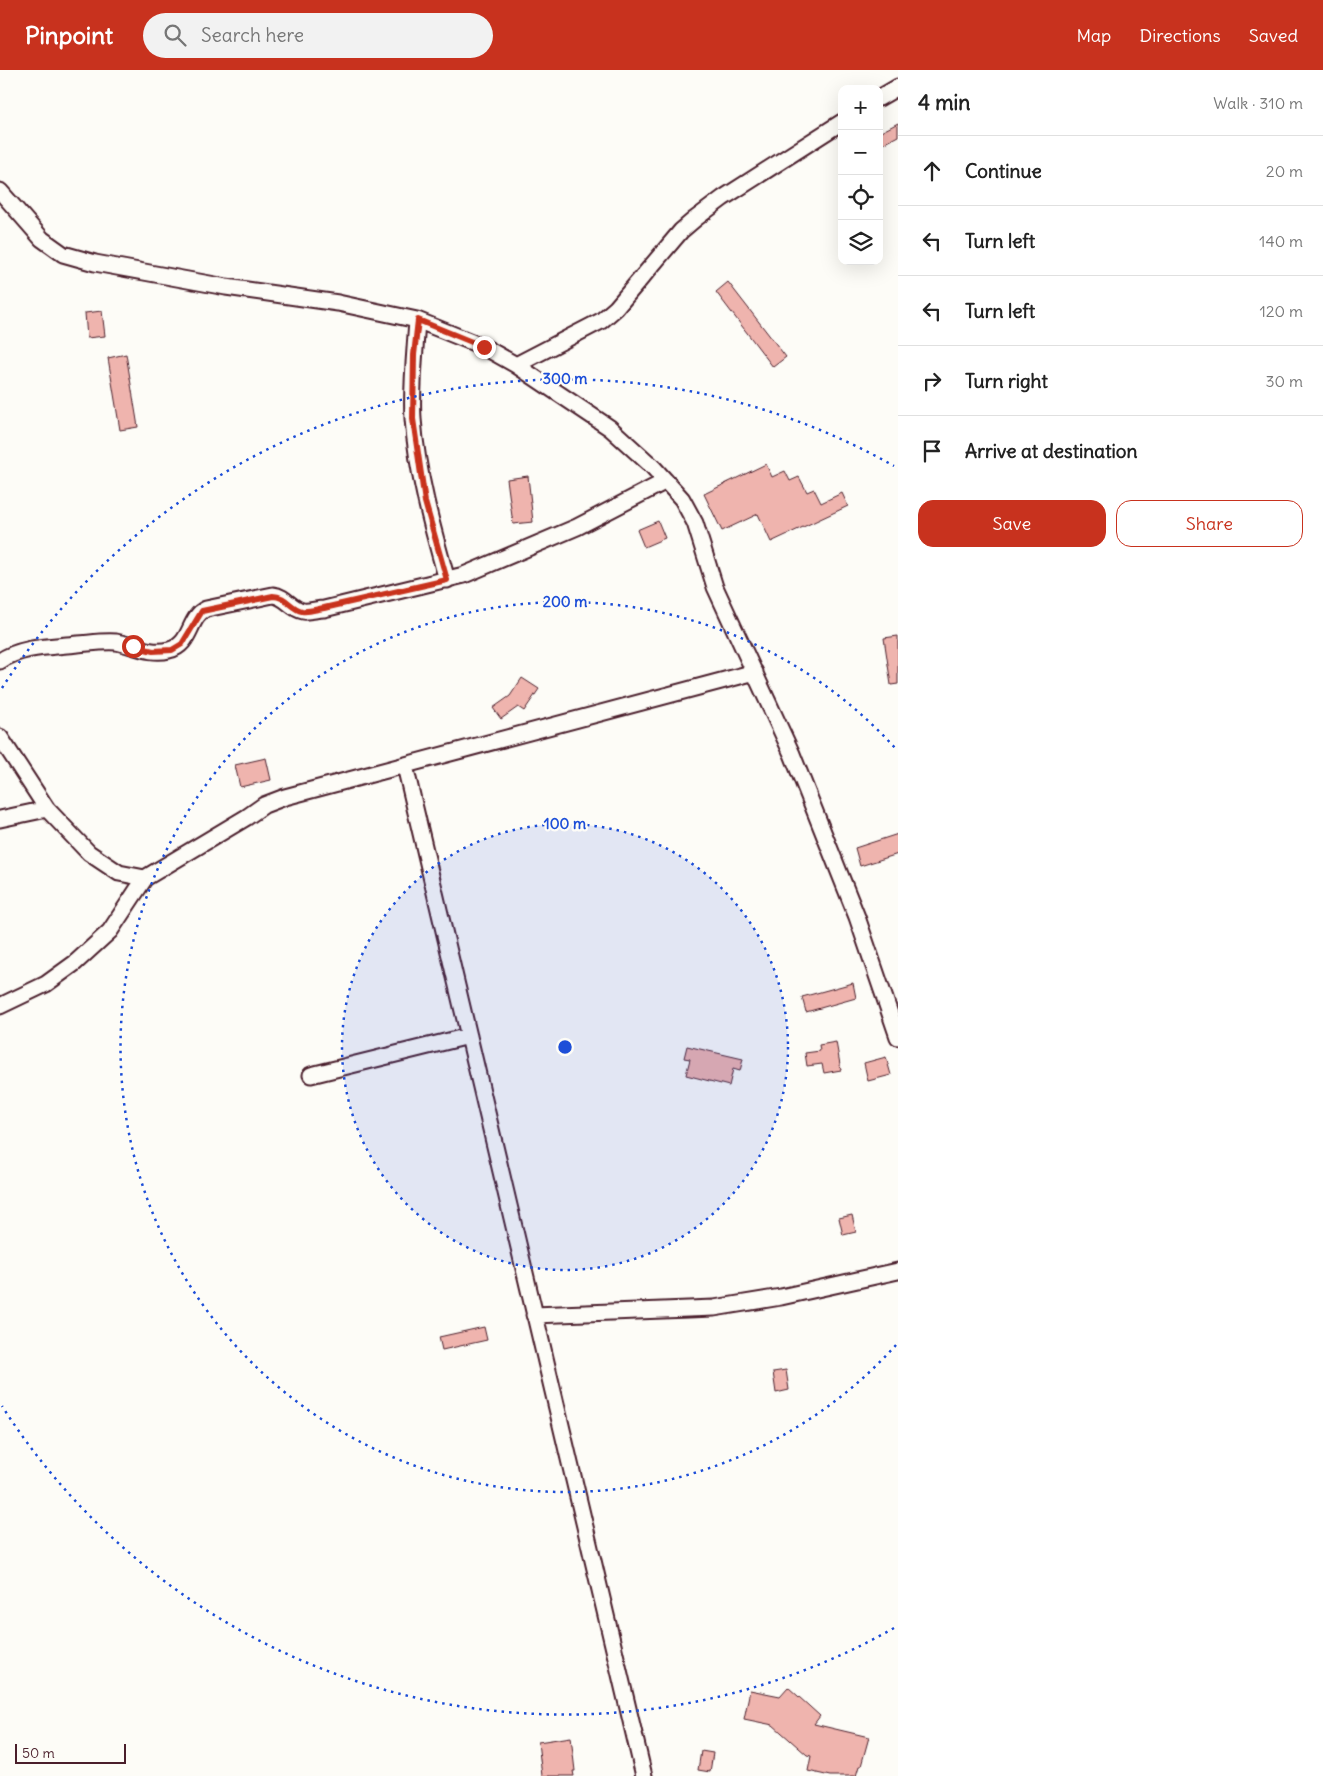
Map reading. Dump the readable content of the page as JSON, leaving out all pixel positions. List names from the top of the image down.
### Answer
{
  "scale_bar": "50 m",
  "page": {
    "header": "Pinpoint",
    "search": "Search here",
    "nav": ["Map", "Directions", "Saved"],
    "heading": ["4 min", "Walk · 310 m"],
    "map_buttons": ["+", "−"],
    "list": [
      ["Continue", "20 m"],
      ["Turn left", "140 m"],
      ["Turn left", "120 m"],
      ["Turn right", "30 m"],
      "Arrive at destination"
    ],
    "buttons": ["Save", "Share"],
    "scale": "50 m"
  },
  "rings": ["300 m", "200 m", "100 m"]
}
